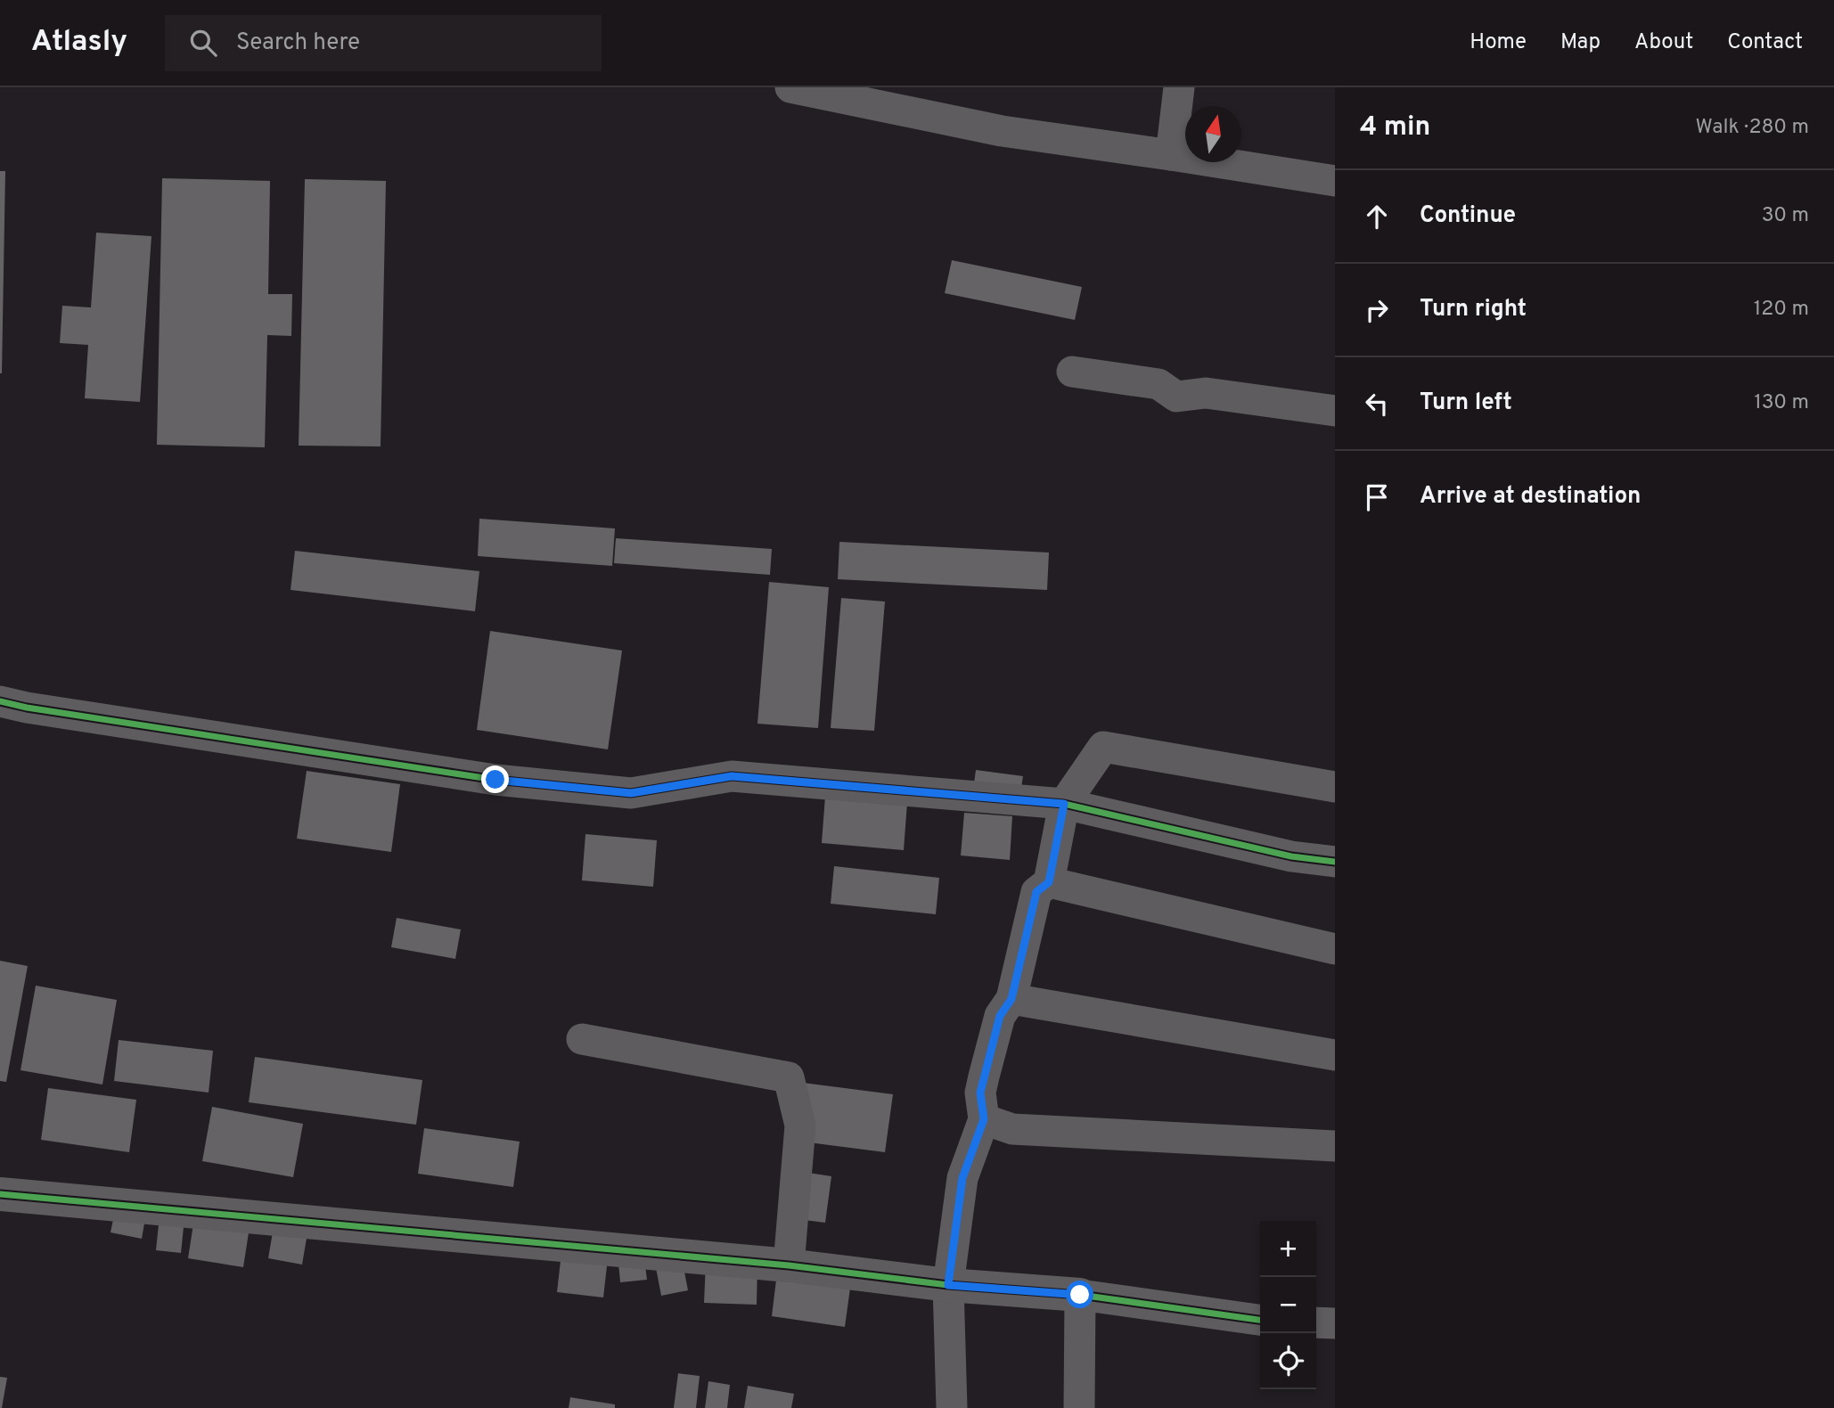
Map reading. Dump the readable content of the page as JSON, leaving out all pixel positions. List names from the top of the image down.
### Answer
{
  "north": "top",
  "page": {
    "header": "Atlasly",
    "search": "Search here",
    "nav": [
      "Home",
      "Map",
      "About",
      "Contact"
    ],
    "heading": ["4 min", "Walk · 280 m"],
    "list": [
      ["Continue", "30 m"],
      ["Turn right", "120 m"],
      ["Turn left", "130 m"],
      "Arrive at destination"
    ],
    "map_buttons": ["+", "−"]
  }
}
